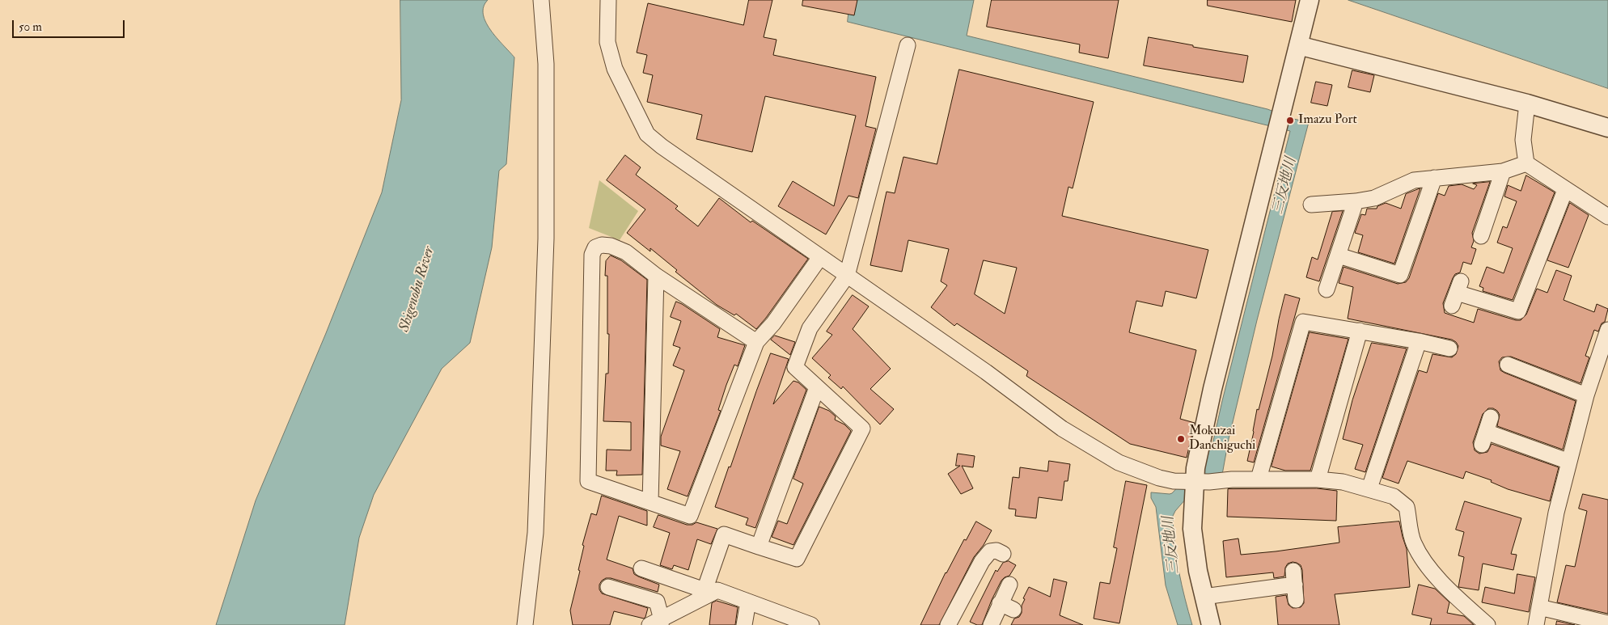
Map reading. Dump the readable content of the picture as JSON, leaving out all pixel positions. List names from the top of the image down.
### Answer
{
  "water": ["三反地川", "Shigenobu River"],
  "places": ["Imazu Port", "Mokuzai Danchiguchi"],
  "scale_bar": "50 m"
}
